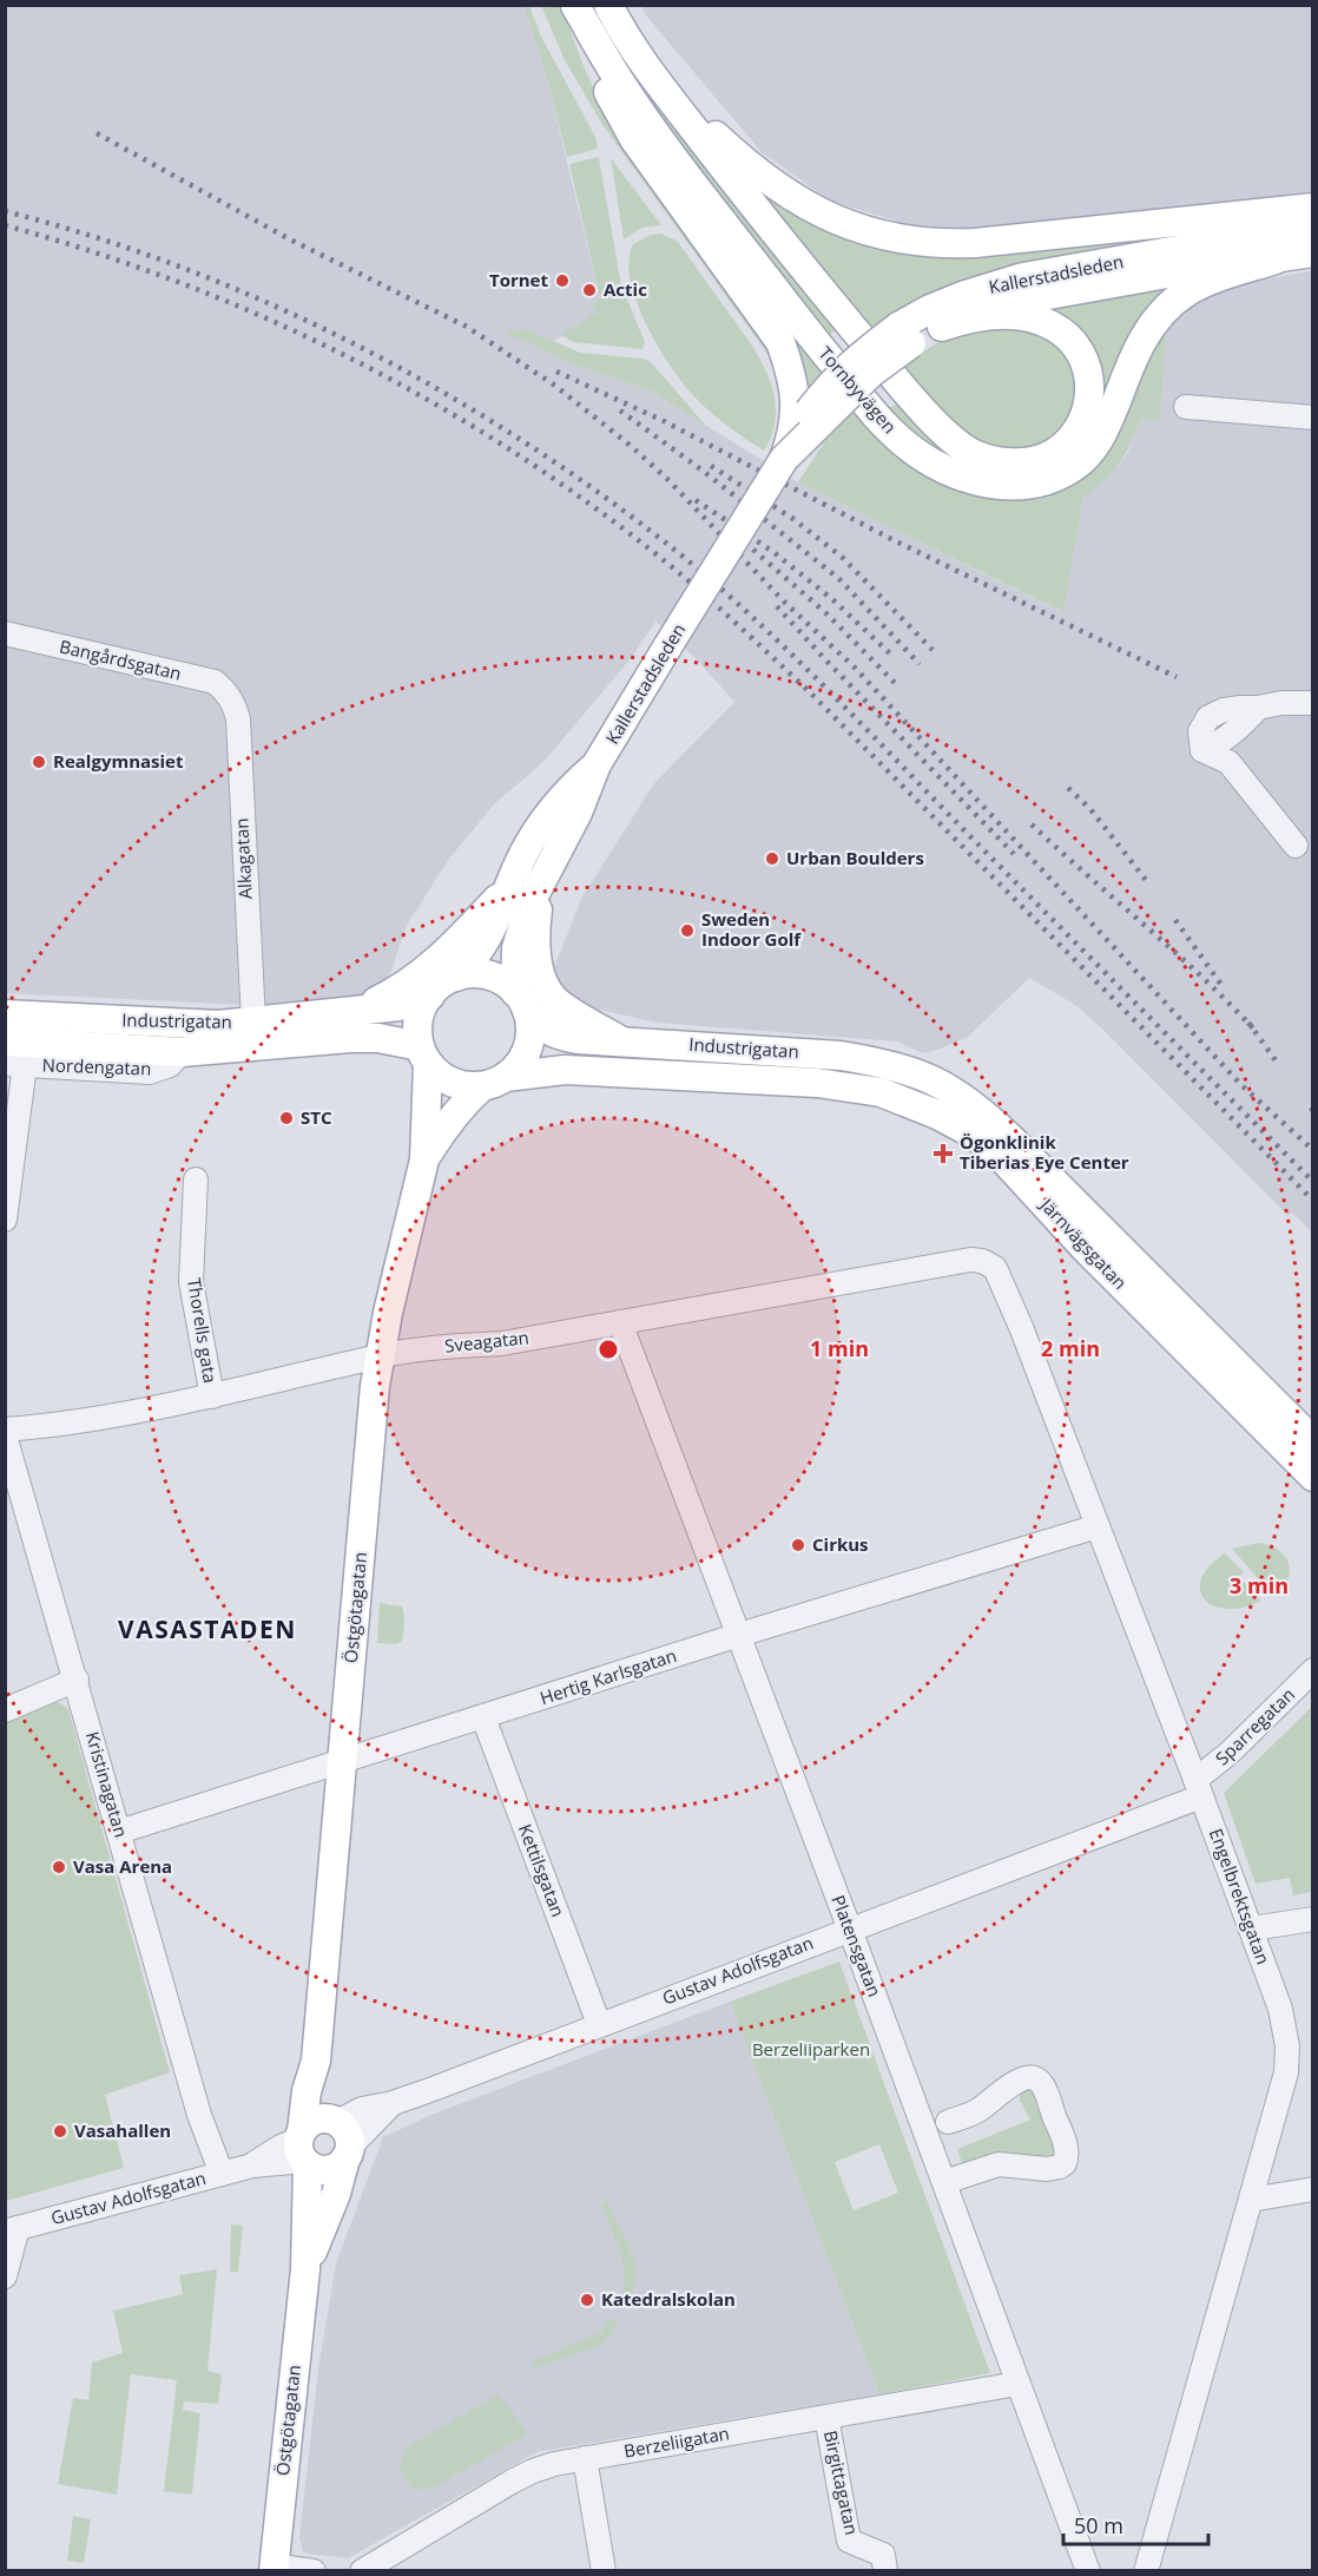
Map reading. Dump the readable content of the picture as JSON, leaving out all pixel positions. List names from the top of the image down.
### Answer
{
  "streets": {
    "main road": [
      "Kallerstadsleden",
      "Tornbyvägen",
      "Industrigatan",
      "Järnvägsgatan",
      "Östgötagatan"
    ],
    "street": [
      "Bangårdsgatan",
      "Alkagatan",
      "Nordengatan",
      "Thorells gata",
      "Sveagatan",
      "Hertig Karlsgatan",
      "Sparregatan",
      "Kristinagatan",
      "Kettilsgatan",
      "Engelbrektsgatan",
      "Platensgatan",
      "Gustav Adolfsgatan",
      "Berzeliigatan",
      "Birgittagatan"
    ]
  },
  "crossings": [
    ["Kallerstadsleden", "Tornbyvägen"],
    ["Kallerstadsleden", "Industrigatan"],
    ["Kallerstadsleden", "Östgötagatan"],
    ["Bangårdsgatan", "Alkagatan"],
    ["Alkagatan", "Industrigatan"],
    ["Industrigatan", "Nordengatan"],
    ["Industrigatan", "Järnvägsgatan"],
    ["Industrigatan", "Östgötagatan"],
    ["Thorells gata", "Sveagatan"],
    ["Sveagatan", "Östgötagatan"],
    ["Sveagatan", "Engelbrektsgatan"],
    ["Sveagatan", "Platensgatan"],
    ["Östgötagatan", "Hertig Karlsgatan"],
    ["Östgötagatan", "Gustav Adolfsgatan"],
    ["Hertig Karlsgatan", "Kristinagatan"],
    ["Hertig Karlsgatan", "Kettilsgatan"],
    ["Hertig Karlsgatan", "Engelbrektsgatan"],
    ["Hertig Karlsgatan", "Platensgatan"],
    ["Sparregatan", "Engelbrektsgatan"],
    ["Sparregatan", "Gustav Adolfsgatan"],
    ["Kristinagatan", "Gustav Adolfsgatan"],
    ["Kettilsgatan", "Gustav Adolfsgatan"],
    ["Engelbrektsgatan", "Gustav Adolfsgatan"],
    ["Platensgatan", "Gustav Adolfsgatan"],
    ["Platensgatan", "Berzeliigatan"],
    ["Berzeliigatan", "Birgittagatan"]
  ],
  "districts": ["VASASTADEN"],
  "parks": ["Berzeliiparken"],
  "places": {
    "other": [
      "Tornet",
      "Actic",
      "Realgymnasiet",
      "Urban Boulders",
      "Sweden Indoor Golf",
      "STC",
      "Cirkus",
      "Vasa Arena",
      "Vasahallen",
      "Katedralskolan"
    ],
    "health": ["Ögonklinik Tiberias Eye Center"]
  },
  "scale_bar": "50 m",
  "rings": ["1 min", "2 min", "3 min"]
}
